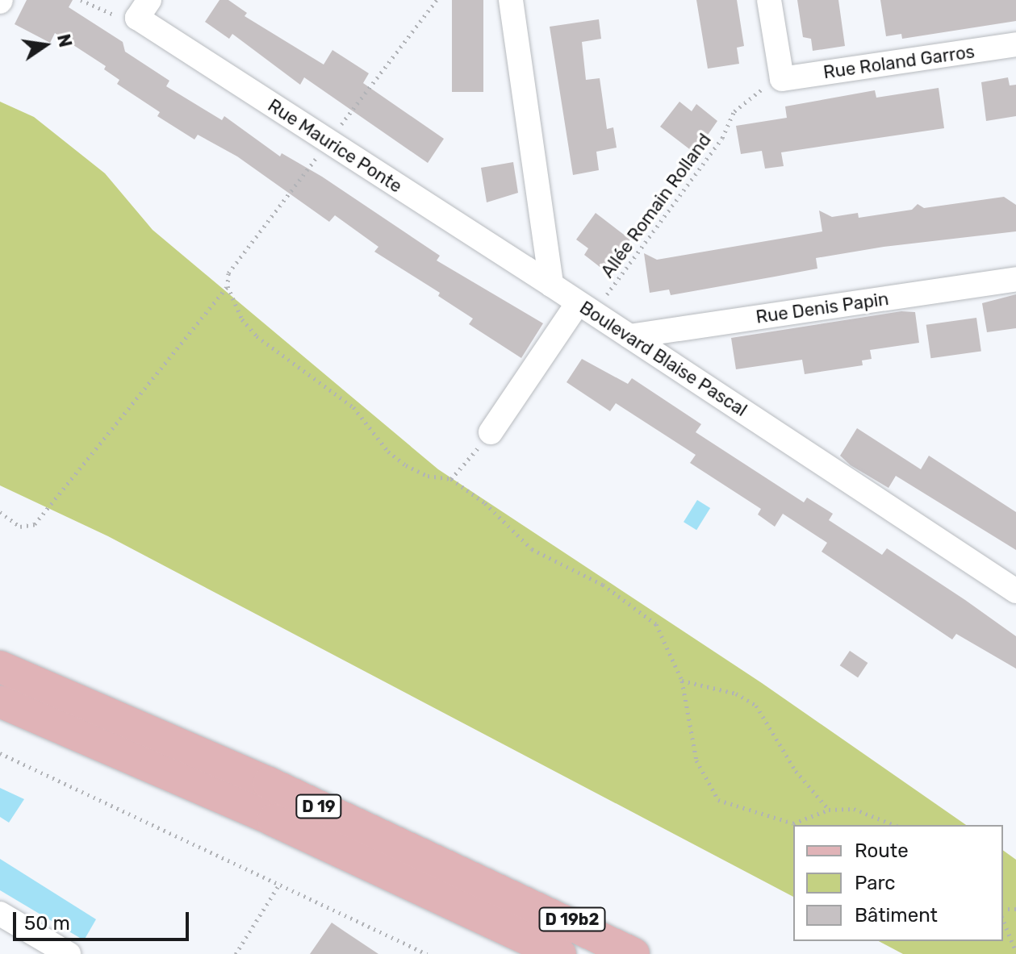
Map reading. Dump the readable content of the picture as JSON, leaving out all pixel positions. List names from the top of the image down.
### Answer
{
  "streets": {
    "main road": ["D 19", "D 19b2"],
    "street": [
      "Rue Roland Garros",
      "Rue Maurice Ponte",
      "Rue Denis Papin",
      "Boulevard Blaise Pascal"
    ],
    "path": ["Allée Romain Rolland"]
  },
  "crossings": [
    ["Rue Roland Garros", "Allée Romain Rolland"],
    ["Rue Maurice Ponte", "Boulevard Blaise Pascal"],
    ["Allée Romain Rolland", "Boulevard Blaise Pascal"],
    ["Rue Denis Papin", "Boulevard Blaise Pascal"],
    ["D 19", "D 19b2"]
  ],
  "legend": ["Route", "Parc", "Bâtiment"],
  "scale_bar": "50 m",
  "north": "right"
}
